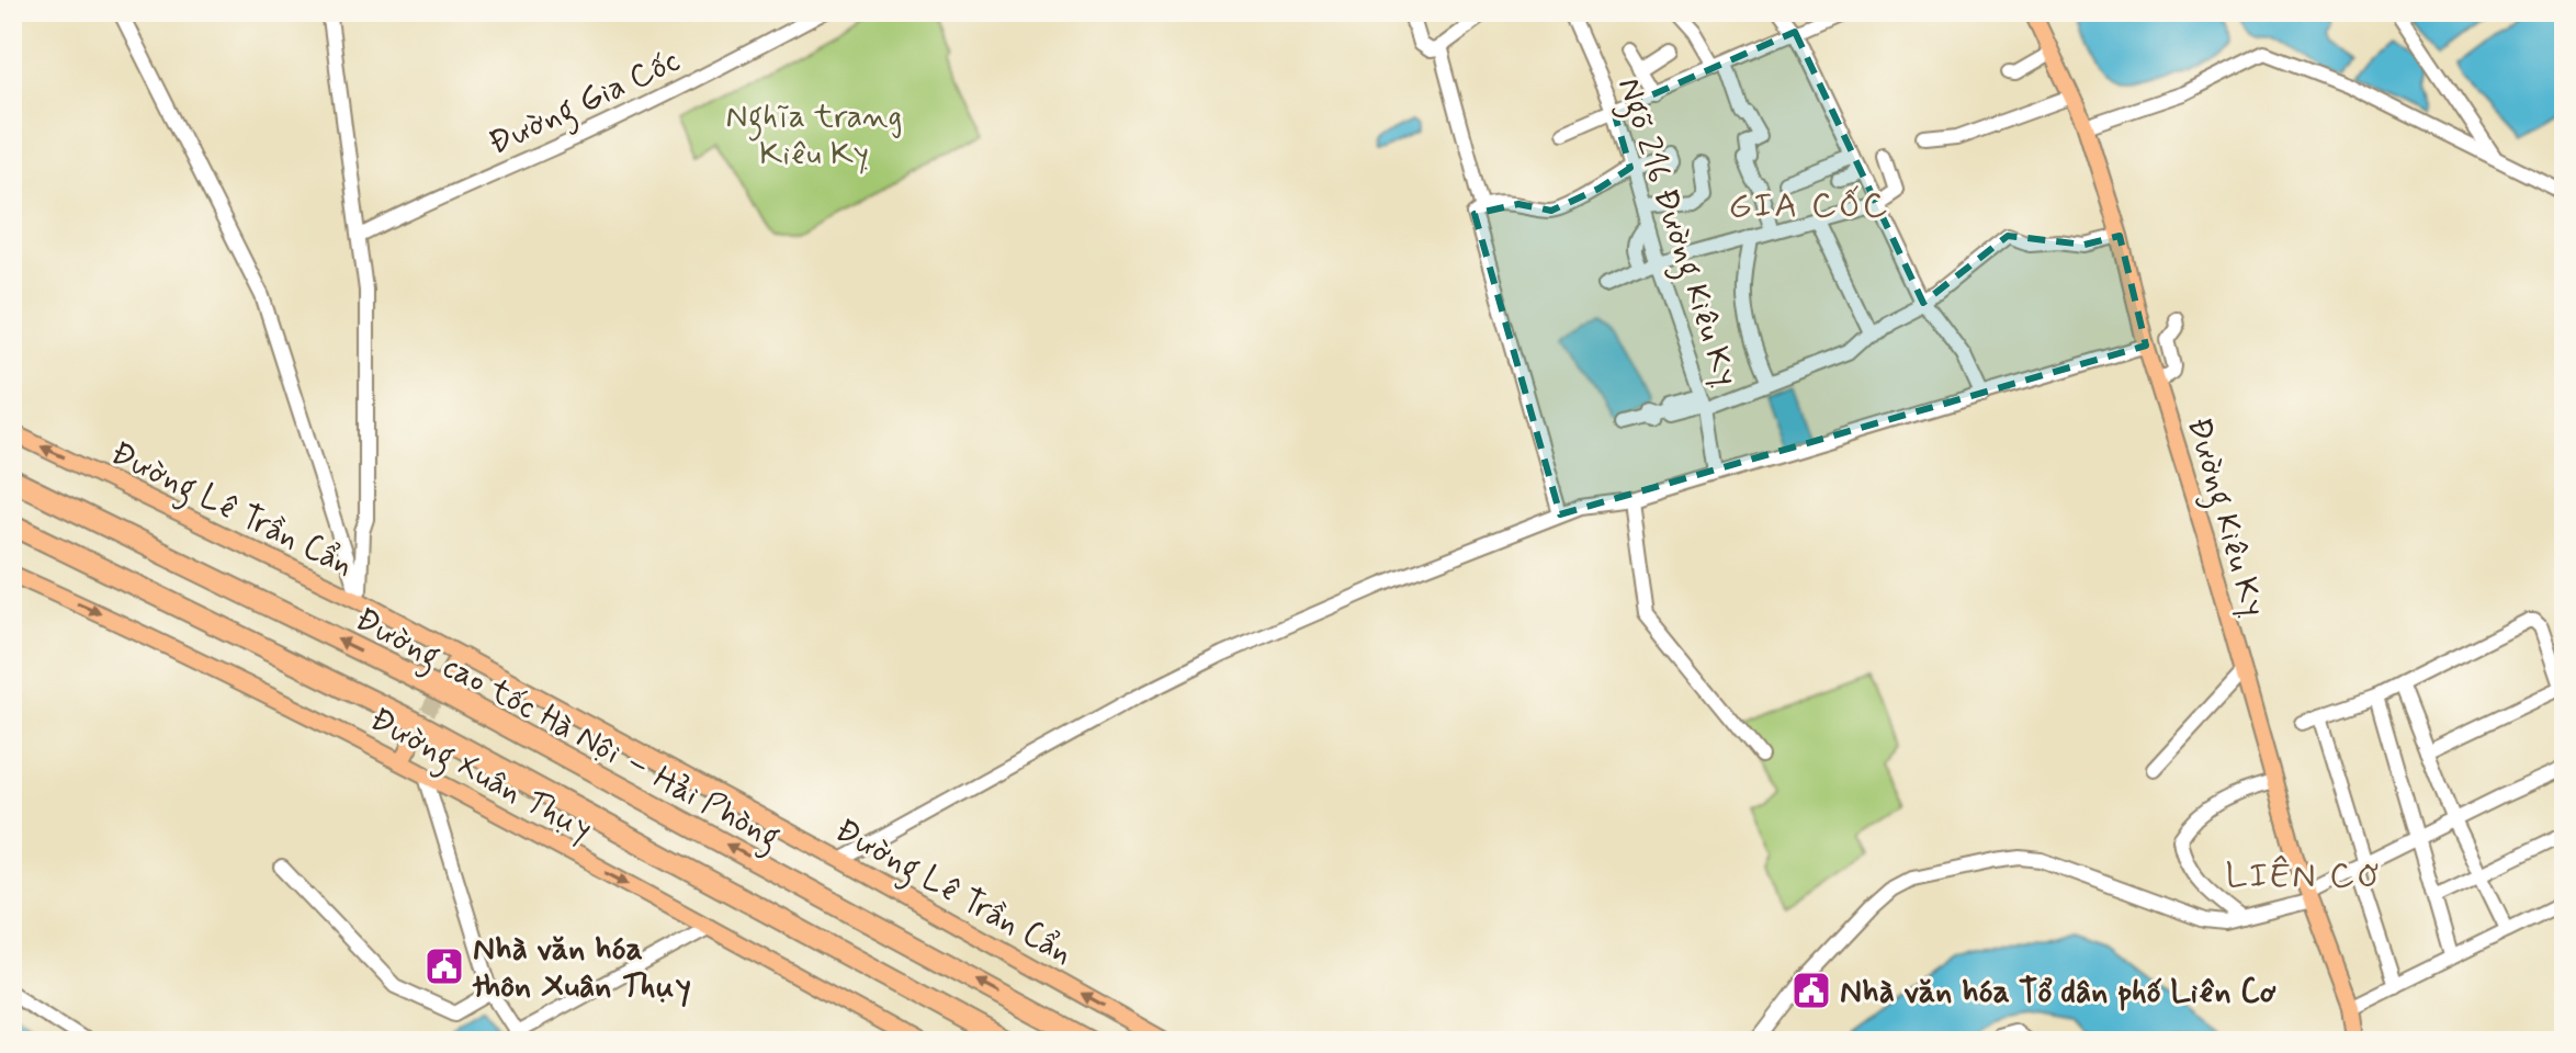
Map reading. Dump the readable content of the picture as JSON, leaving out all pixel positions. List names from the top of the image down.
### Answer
{
  "streets": {
    "highway": ["Đường cao tốc Hà Nội – Hải Phòng"],
    "main road": ["Đường Lê Trần Cẩn", "Đường Kiêu Kỵ", "Đường Xuân Thụy"],
    "street": ["Đường Gia Cốc", "Ngõ 216 Đường Kiêu Kỵ"]
  },
  "one_way": ["Đường Lê Trần Cẩn", "Đường Xuân Thụy"],
  "districts": ["GIA CỐC", "LIÊN CƠ"],
  "parks": ["Nghĩa trang Kiêu Kỵ"],
  "places": {
    "public building": ["Nhà văn hóa thôn Xuân Thụy", "Nhà văn hóa Tổ dân phố Liên Cơ"]
  }
}
